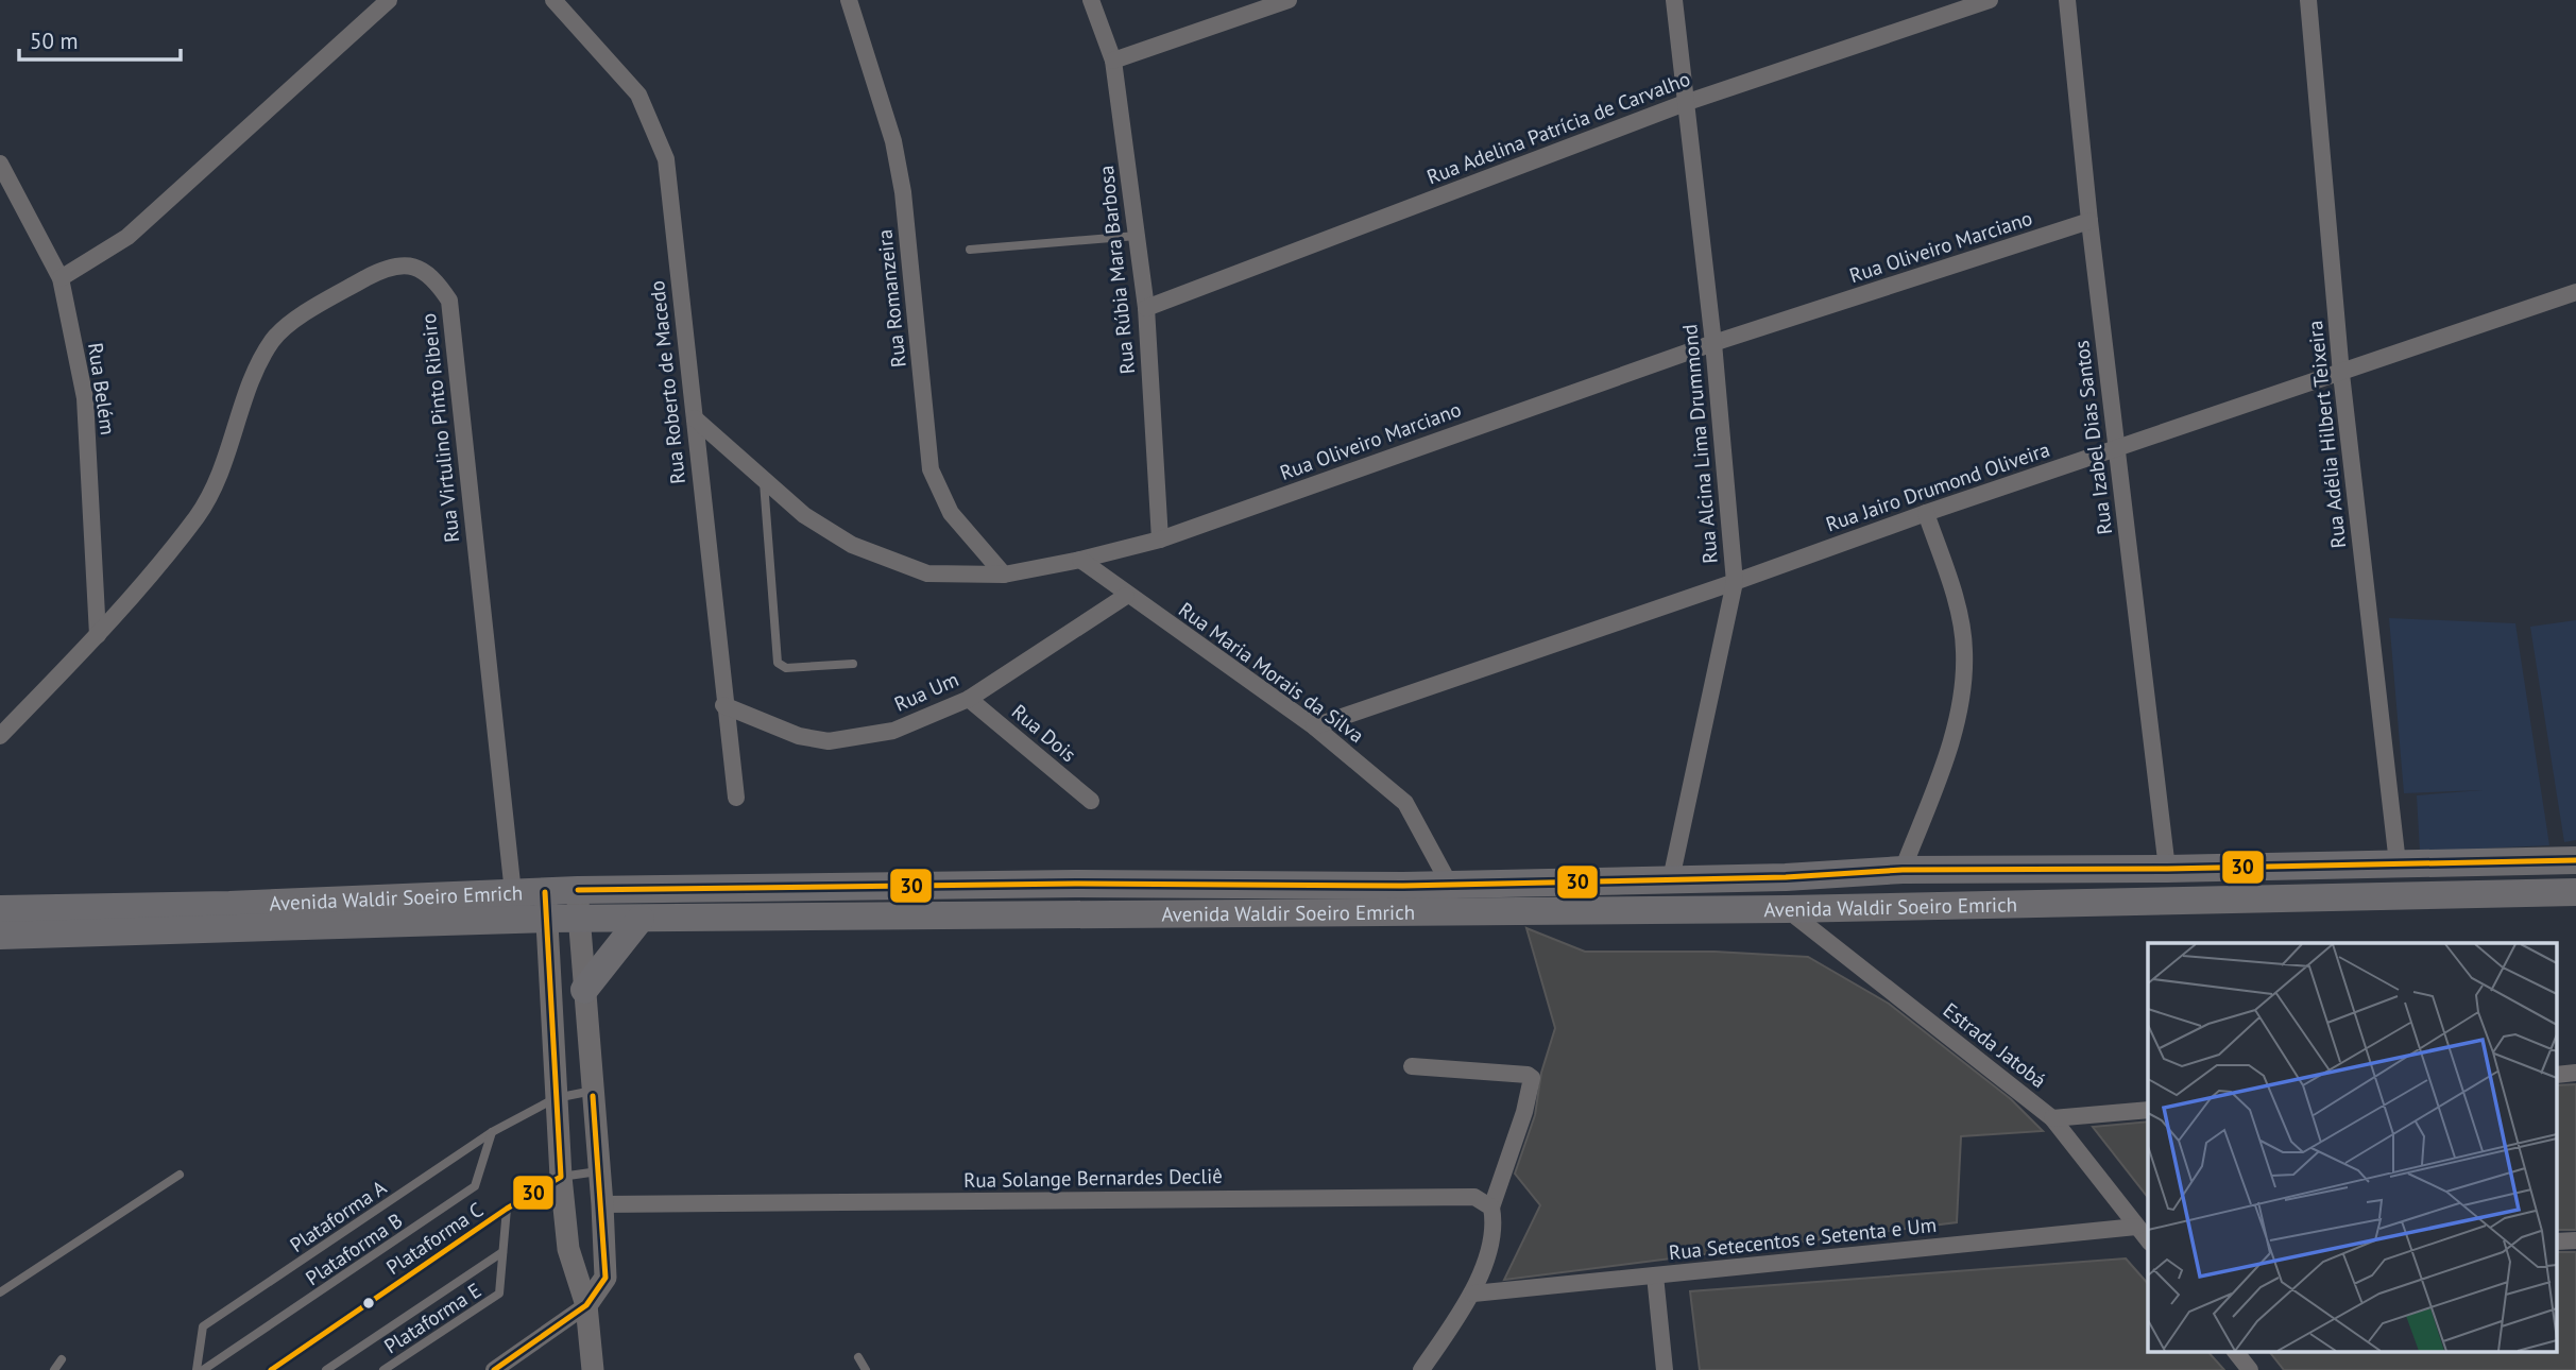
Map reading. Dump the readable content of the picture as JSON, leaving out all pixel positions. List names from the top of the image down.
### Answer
{
  "streets": {
    "main road": ["Avenida Waldir Soeiro Emrich"],
    "street": [
      "Rua Adelina Patrícia de Carvalho",
      "Rua Oliveiro Marciano",
      "Rua Rúbia Mara Barbosa",
      "Rua Romanzeira",
      "Rua Roberto de Macedo",
      "Rua Belém",
      "Rua Virtulino Pinto Ribeiro",
      "Rua Adélia Hilbert Teixeira",
      "Rua Izabel Dias Santos",
      "Rua Alcina Lima Drummond",
      "Rua Jairo Drumond Oliveira",
      "Rua Maria Morais da Silva",
      "Rua Um",
      "Rua Dois",
      "Estrada Jatobá",
      "Rua Solange Bernardes Decliê",
      "Rua Setecentos e Setenta e Um"
    ],
    "lane": [
      "Plataforma A",
      "Plataforma C",
      "Plataforma B",
      "Plataforma E"
    ]
  },
  "crossings": [
    ["Rua Adelina Patrícia de Carvalho", "Rua Rúbia Mara Barbosa"],
    ["Rua Adelina Patrícia de Carvalho", "Rua Alcina Lima Drummond"],
    ["Rua Oliveiro Marciano", "Rua Rúbia Mara Barbosa"],
    ["Rua Oliveiro Marciano", "Rua Romanzeira"],
    ["Rua Oliveiro Marciano", "Rua Roberto de Macedo"],
    ["Rua Oliveiro Marciano", "Rua Izabel Dias Santos"],
    ["Rua Oliveiro Marciano", "Rua Alcina Lima Drummond"],
    ["Rua Oliveiro Marciano", "Rua Maria Morais da Silva"],
    ["Rua Roberto de Macedo", "Rua Um"],
    ["Rua Belém", "Rua Virtulino Pinto Ribeiro"],
    ["Rua Virtulino Pinto Ribeiro", "Avenida Waldir Soeiro Emrich"],
    ["Rua Adélia Hilbert Teixeira", "Rua Jairo Drumond Oliveira"],
    ["Rua Adélia Hilbert Teixeira", "Avenida Waldir Soeiro Emrich"],
    ["Rua Izabel Dias Santos", "Rua Jairo Drumond Oliveira"],
    ["Rua Izabel Dias Santos", "Avenida Waldir Soeiro Emrich"],
    ["Rua Alcina Lima Drummond", "Rua Jairo Drumond Oliveira"],
    ["Rua Alcina Lima Drummond", "Avenida Waldir Soeiro Emrich"],
    ["Rua Jairo Drumond Oliveira", "Rua Maria Morais da Silva"],
    ["Rua Maria Morais da Silva", "Rua Um"],
    ["Rua Maria Morais da Silva", "Avenida Waldir Soeiro Emrich"],
    ["Rua Um", "Rua Dois"],
    ["Avenida Waldir Soeiro Emrich", "Estrada Jatobá"],
    ["Estrada Jatobá", "Rua Setecentos e Setenta e Um"],
    ["Plataforma A", "Plataforma B"]
  ],
  "lines": ["transit line 30"],
  "scale_bar": "50 m"
}
